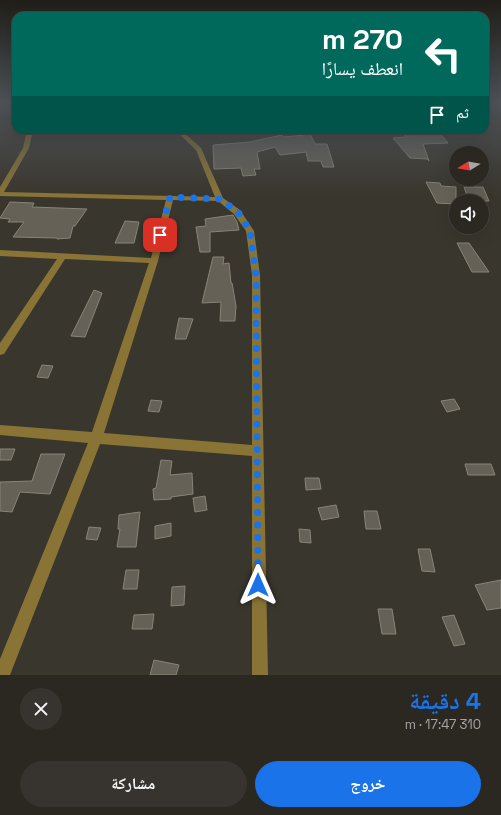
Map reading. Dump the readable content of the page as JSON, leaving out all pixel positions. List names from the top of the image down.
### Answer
{
  "north": "left",
  "page": {
    "turn": ["270 m", "انعطف يسارًا"],
    "then": "ثم",
    "heading": ["4 دقيقة", "310 m · 17:47"],
    "buttons": ["خروج", "مشاركة"]
  }
}
